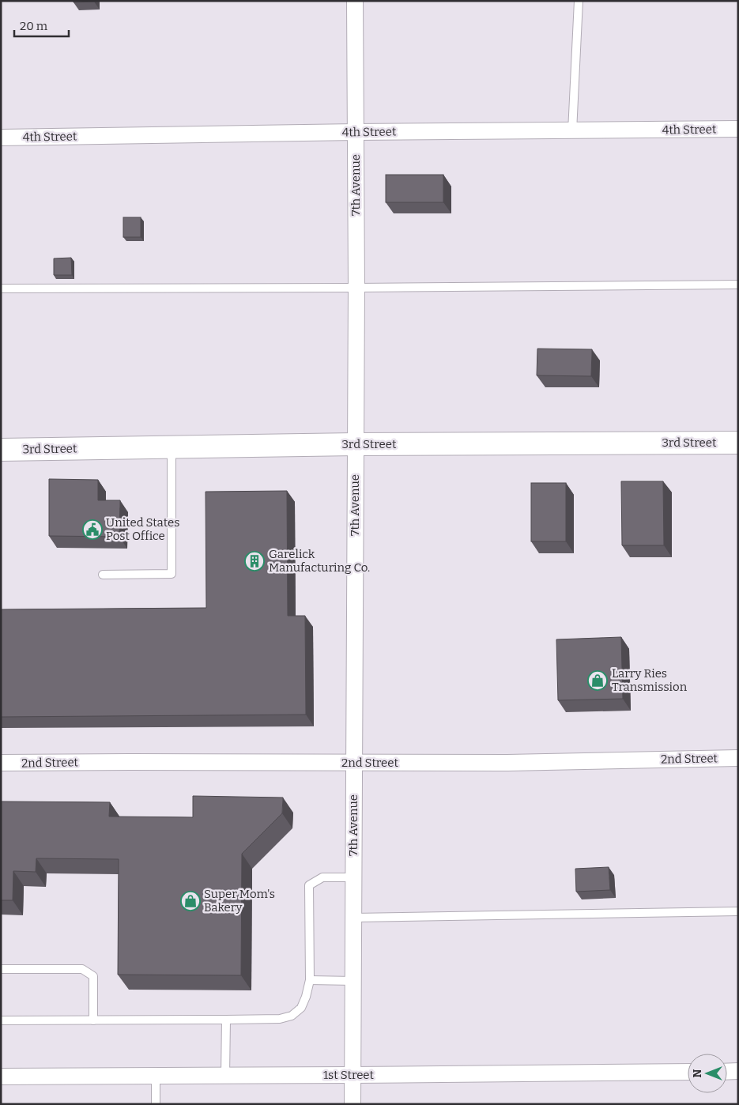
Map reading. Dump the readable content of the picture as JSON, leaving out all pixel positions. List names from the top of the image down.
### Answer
{
  "streets": {
    "street": [
      "4th Street",
      "7th Avenue",
      "3rd Street",
      "2nd Street",
      "1st Street"
    ]
  },
  "crossings": [
    ["4th Street", "7th Avenue"],
    ["7th Avenue", "3rd Street"],
    ["7th Avenue", "2nd Street"],
    ["7th Avenue", "1st Street"]
  ],
  "places": {
    "public building": ["United States Post Office"],
    "building": ["Garelick Manufacturing Co."],
    "shop": ["Larry Ries Transmission", "Super Mom's Bakery"]
  },
  "scale_bar": "20 m",
  "north": "left"
}
